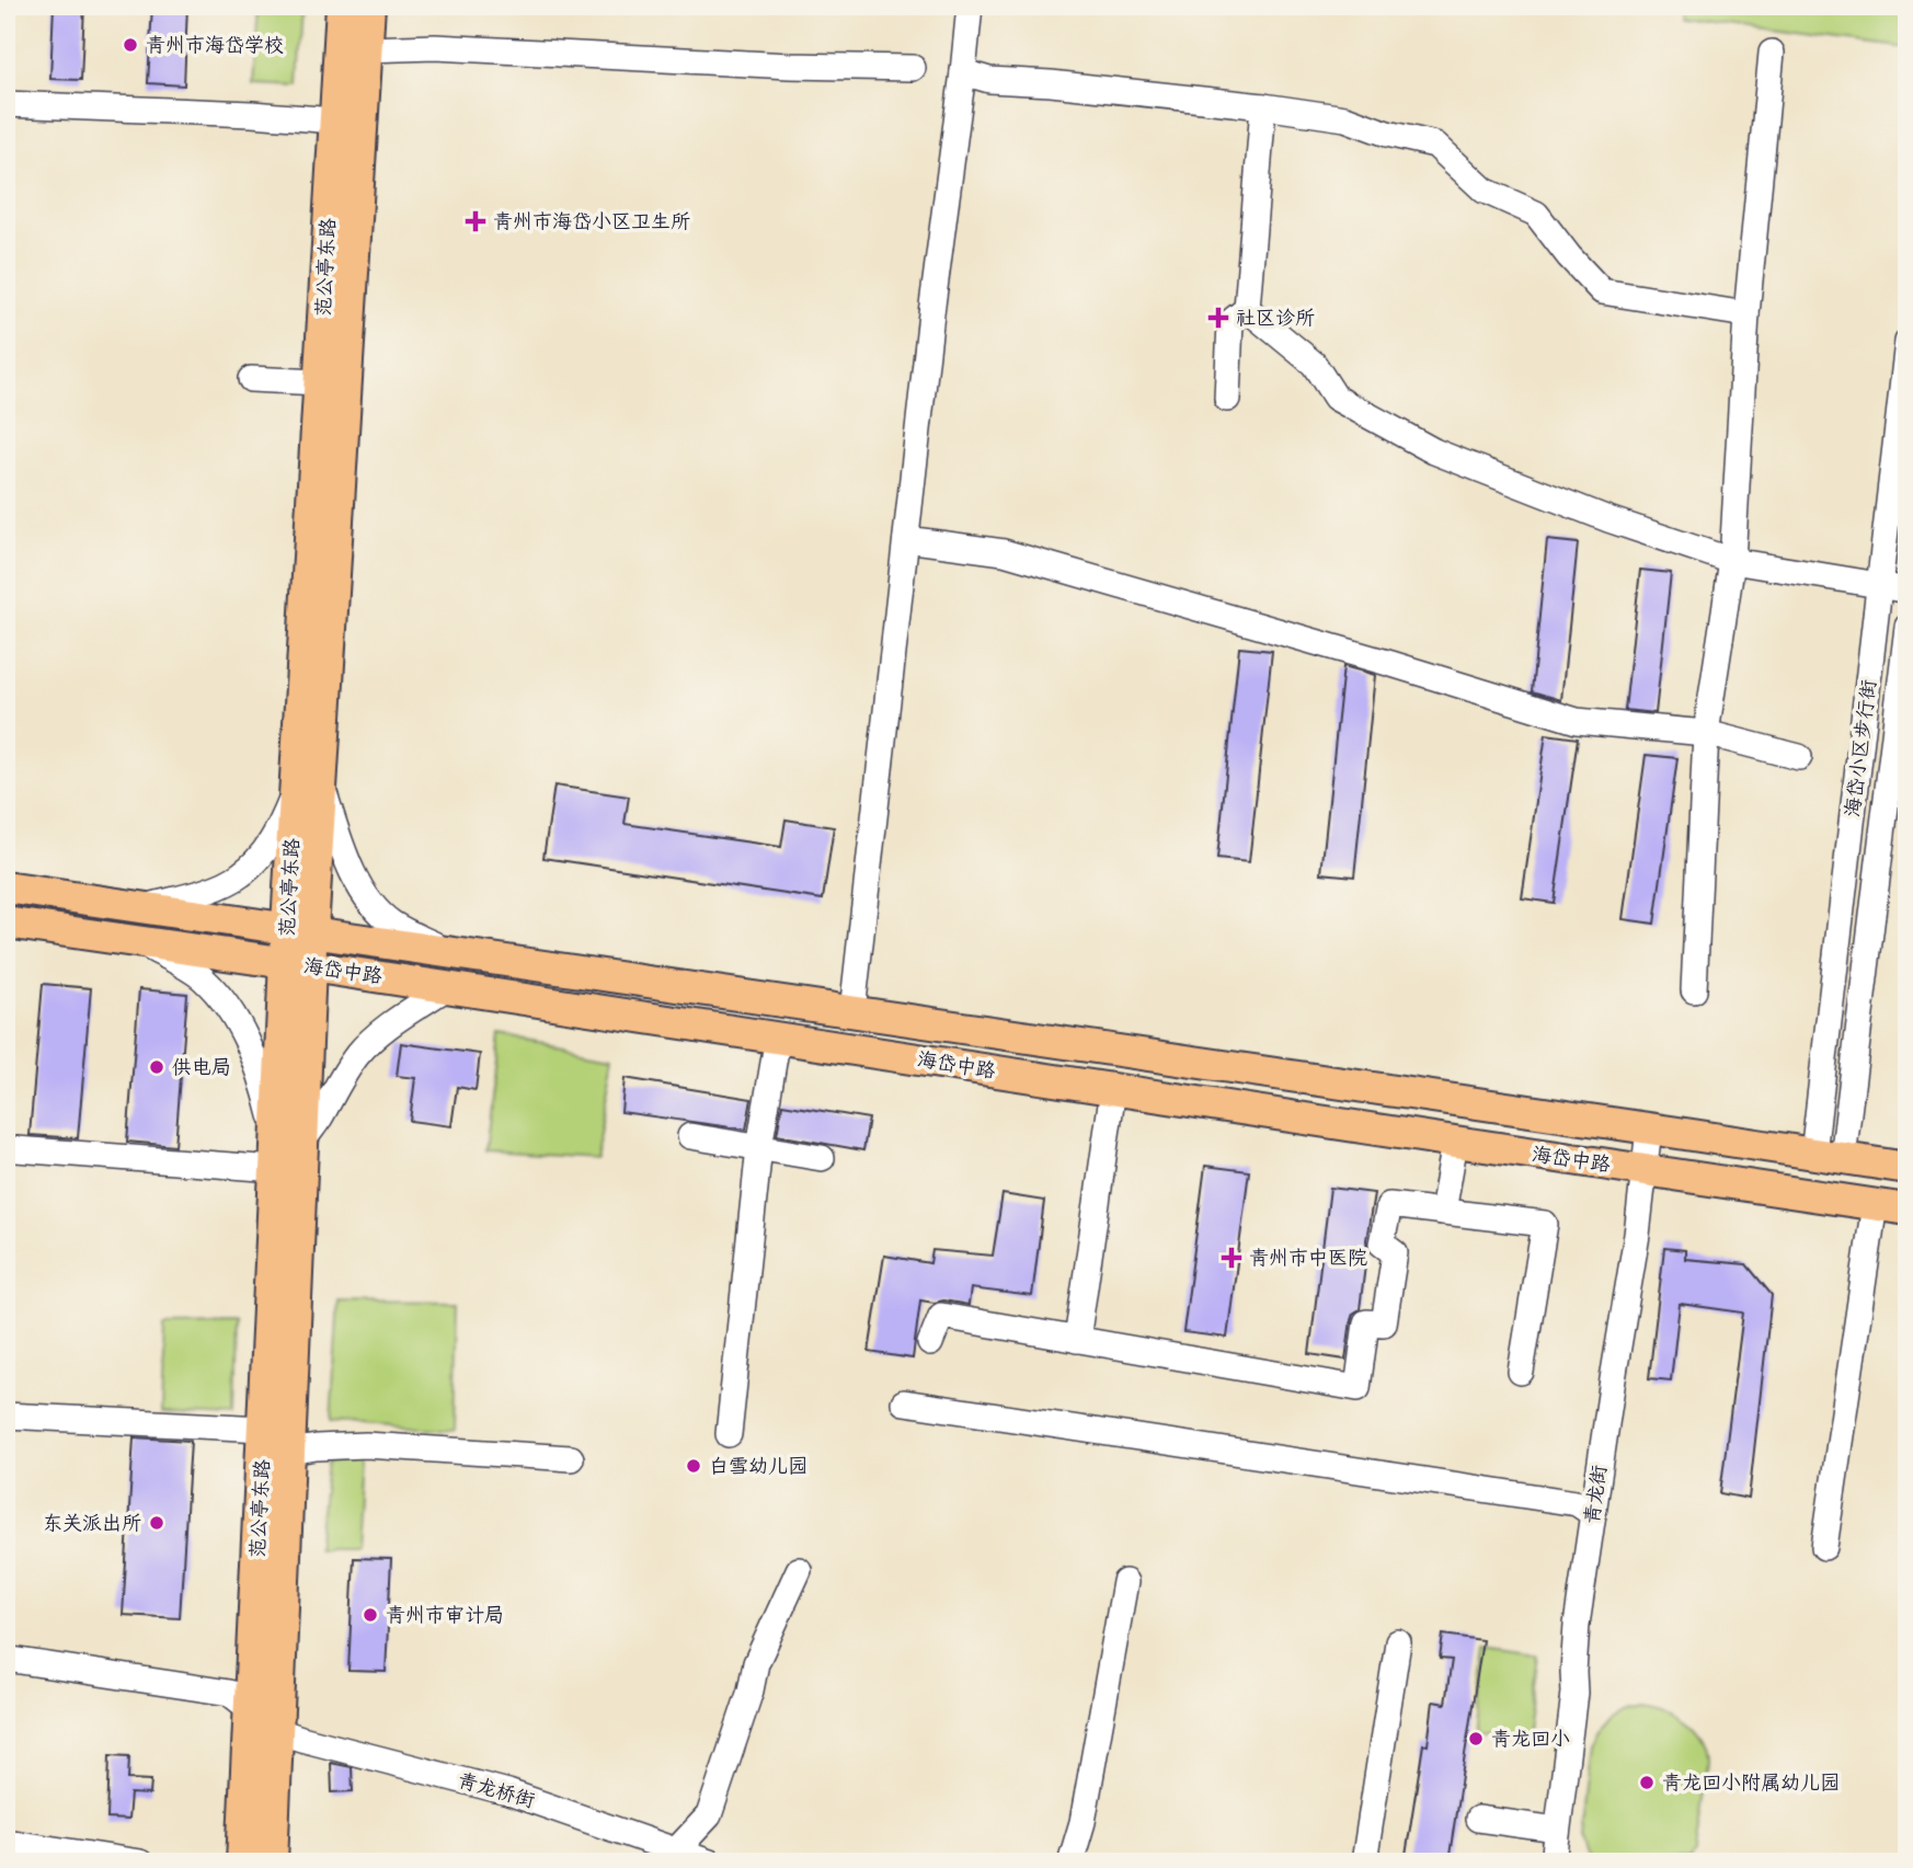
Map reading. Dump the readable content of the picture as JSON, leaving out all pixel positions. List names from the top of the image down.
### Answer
{
  "streets": {
    "main road": ["范公亭东路", "海岱中路"],
    "street": ["海岱小区步行街", "青龙街", "青龙桥街"]
  },
  "crossings": [
    ["范公亭东路", "海岱中路"],
    ["范公亭东路", "青龙桥街"],
    ["海岱小区步行街", "海岱中路"],
    ["海岱中路", "青龙街"]
  ],
  "places": {
    "other": [
      "青州市海岱学校",
      "供电局",
      "白雪幼儿园",
      "东关派出所",
      "青州市审计局",
      "青龙回小",
      "青龙回小附属幼儿园"
    ],
    "health": ["青州市海岱小区卫生所", "社区诊所", "青州市中医院"]
  }
}
